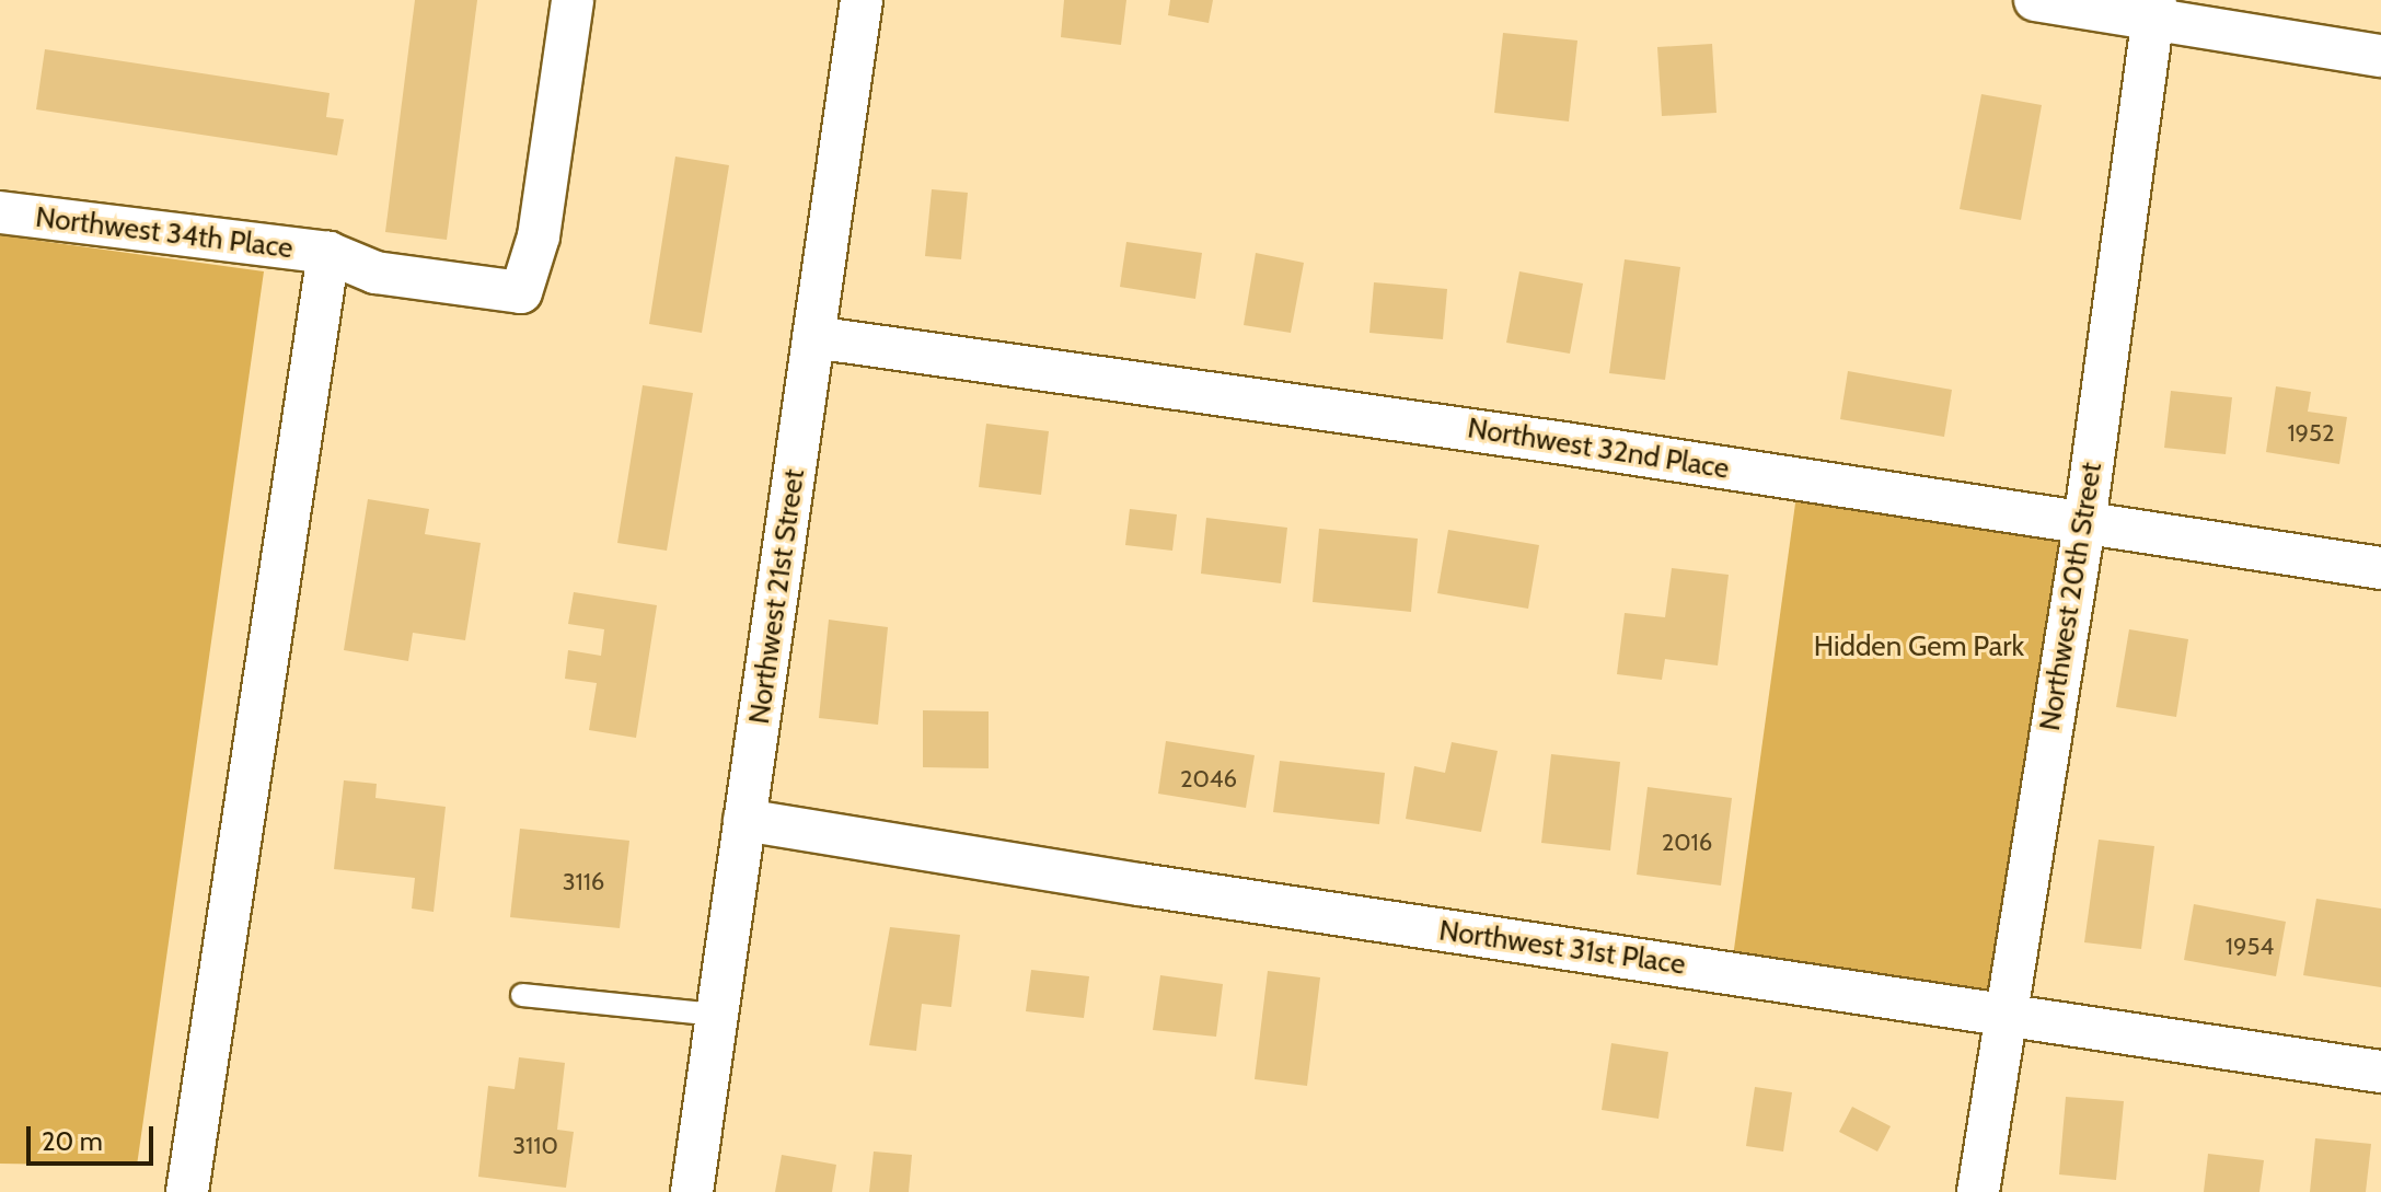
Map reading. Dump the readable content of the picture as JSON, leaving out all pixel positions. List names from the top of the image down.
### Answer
{
  "streets": {
    "street": [
      "Northwest 34th Place",
      "Northwest 32nd Place",
      "Northwest 21st Street",
      "Northwest 20th Street",
      "Northwest 31st Place"
    ]
  },
  "crossings": [
    ["Northwest 32nd Place", "Northwest 21st Street"],
    ["Northwest 32nd Place", "Northwest 20th Street"],
    ["Northwest 21st Street", "Northwest 31st Place"],
    ["Northwest 20th Street", "Northwest 31st Place"]
  ],
  "parks": ["Hidden Gem Park"],
  "house_numbers": [
    "1952",
    "2046",
    "2016",
    "3116",
    "1954",
    "3110"
  ],
  "scale_bar": "20 m"
}
